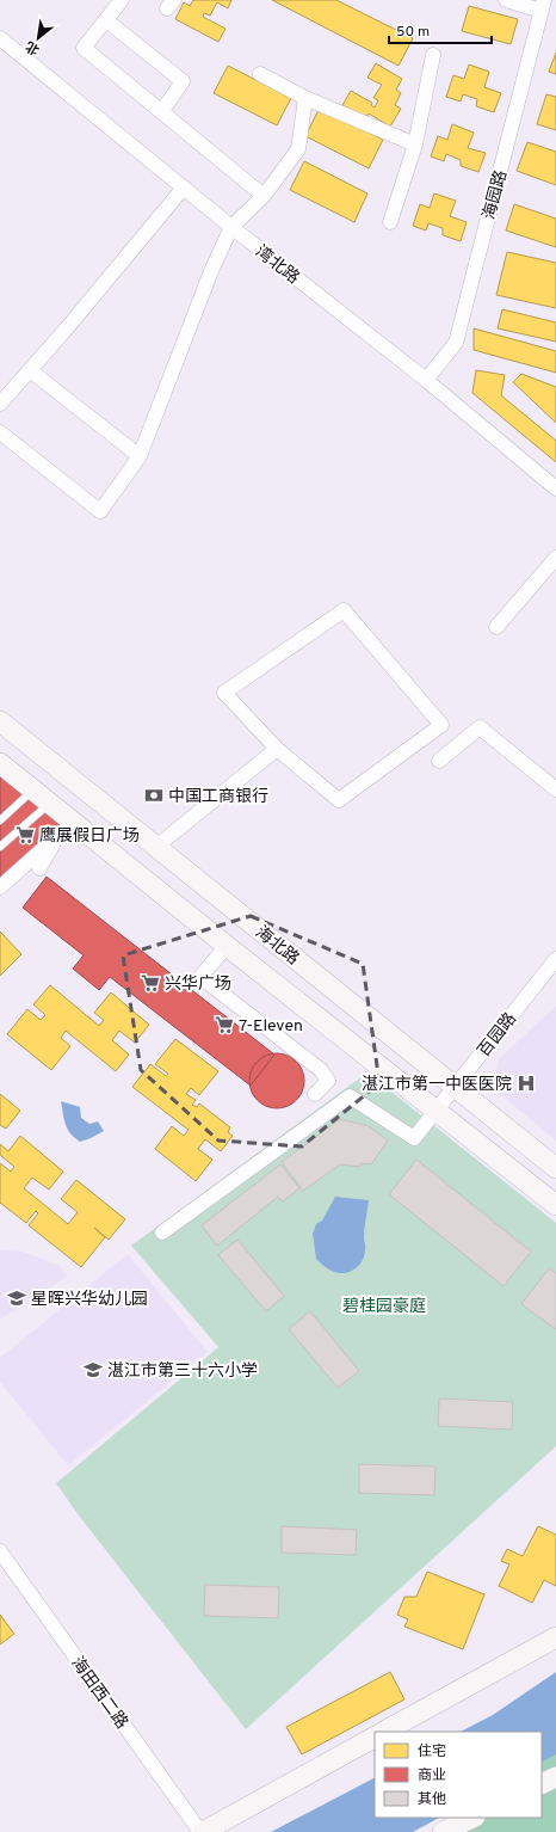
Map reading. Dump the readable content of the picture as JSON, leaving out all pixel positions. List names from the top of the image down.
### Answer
{
  "streets": {
    "street": [
      "海园路",
      "湾北路",
      "海北路",
      "百园路",
      "海田西二路"
    ]
  },
  "crossings": [
    ["海园路", "湾北路"],
    ["海北路", "百园路"]
  ],
  "parks": ["碧桂园豪庭"],
  "places": {
    "bank": ["中国工商银行"],
    "supermarket": ["鹰展假日广场", "兴华广场", "7-Eleven"],
    "hospital": ["湛江市第一中医医院"],
    "school or university": ["星晖兴华幼儿园", "湛江市第三十六小学"]
  },
  "legend": ["住宅", "商业", "其他"],
  "scale_bar": "50 m",
  "north": "bottom left"
}
